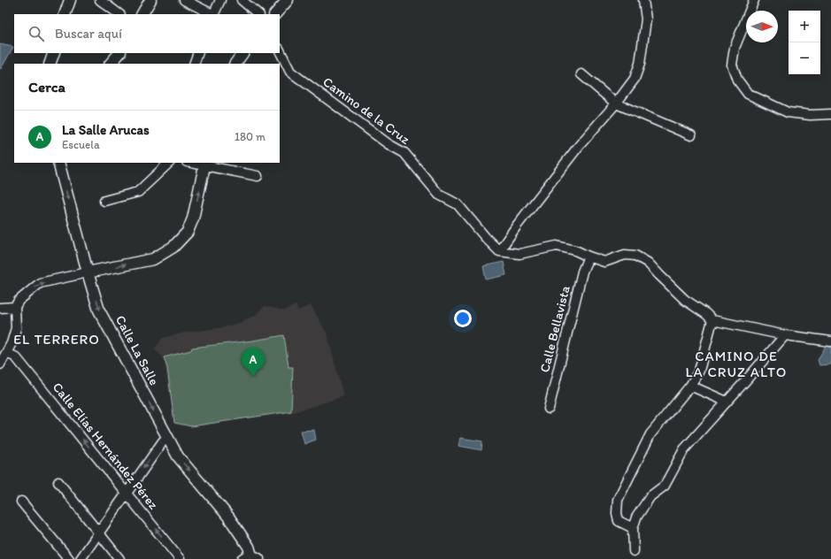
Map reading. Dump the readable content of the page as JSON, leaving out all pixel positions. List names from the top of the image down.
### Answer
{
  "streets": {
    "street": [
      "Camino de la Cruz",
      "Calle Bellavista",
      "Calle La Salle",
      "Calle Elías Hernández Pérez"
    ]
  },
  "one_way": ["Calle La Salle"],
  "districts": ["EL TERRERO", "CAMINO DE LA CRUZ ALTO"],
  "north": "right",
  "page": {
    "map_buttons": ["+", "−"],
    "search": "Buscar aquí",
    "heading": "Cerca",
    "list": [
      {
        "mark": "A",
        "name": "La Salle Arucas",
        "note": "Escuela",
        "value": "180 m"
      }
    ],
    "pins": "A"
  }
}
